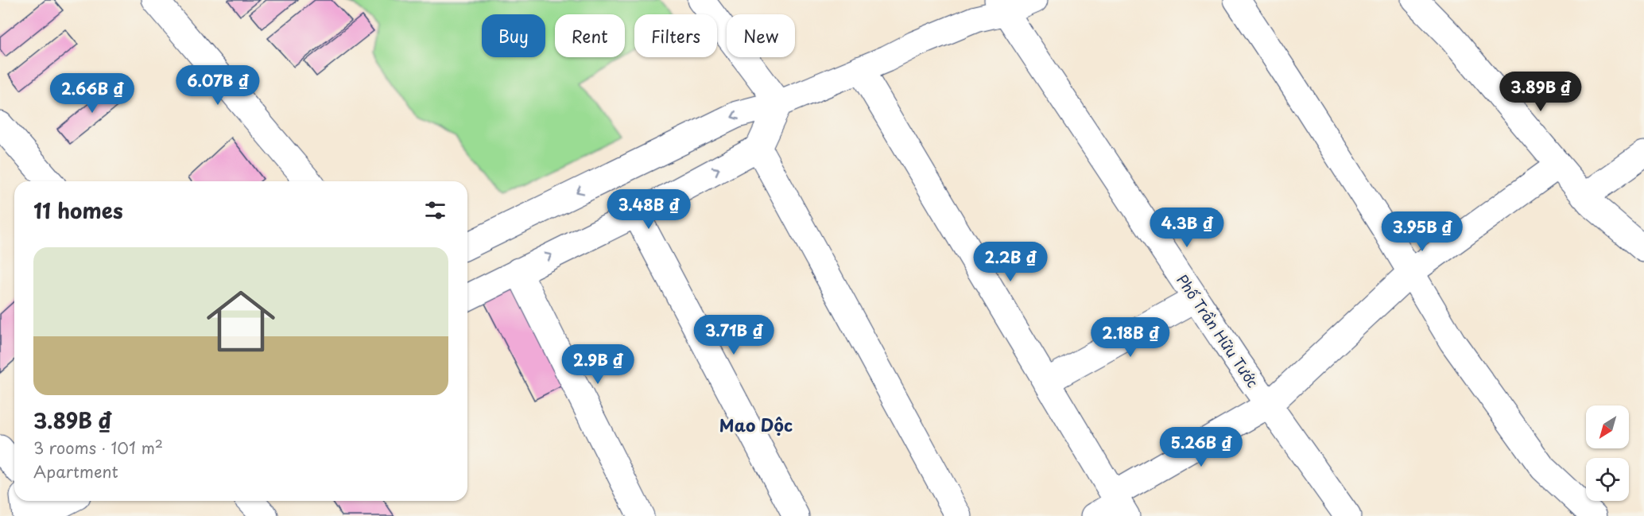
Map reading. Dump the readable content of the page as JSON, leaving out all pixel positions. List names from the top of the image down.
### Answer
{
  "streets": {
    "street": ["Phố Trần Hữu Tước"]
  },
  "districts": ["Mao Dộc"],
  "north": "bottom left",
  "page": {
    "chip": [
      "Buy",
      "Rent",
      "Filters",
      "New"
    ],
    "price": [
      "6.07B ₫",
      "3.89B ₫",
      "2.66B ₫",
      "3.48B ₫",
      "4.3B ₫",
      "3.95B ₫",
      "2.2B ₫",
      "3.71B ₫",
      "2.18B ₫",
      "2.9B ₫",
      "5.26B ₫"
    ],
    "heading": "11 homes",
    "list": [
      {
        "name": "3.89B ₫",
        "note": "3 rooms · 101 m² · Apartment"
      }
    ]
  }
}
